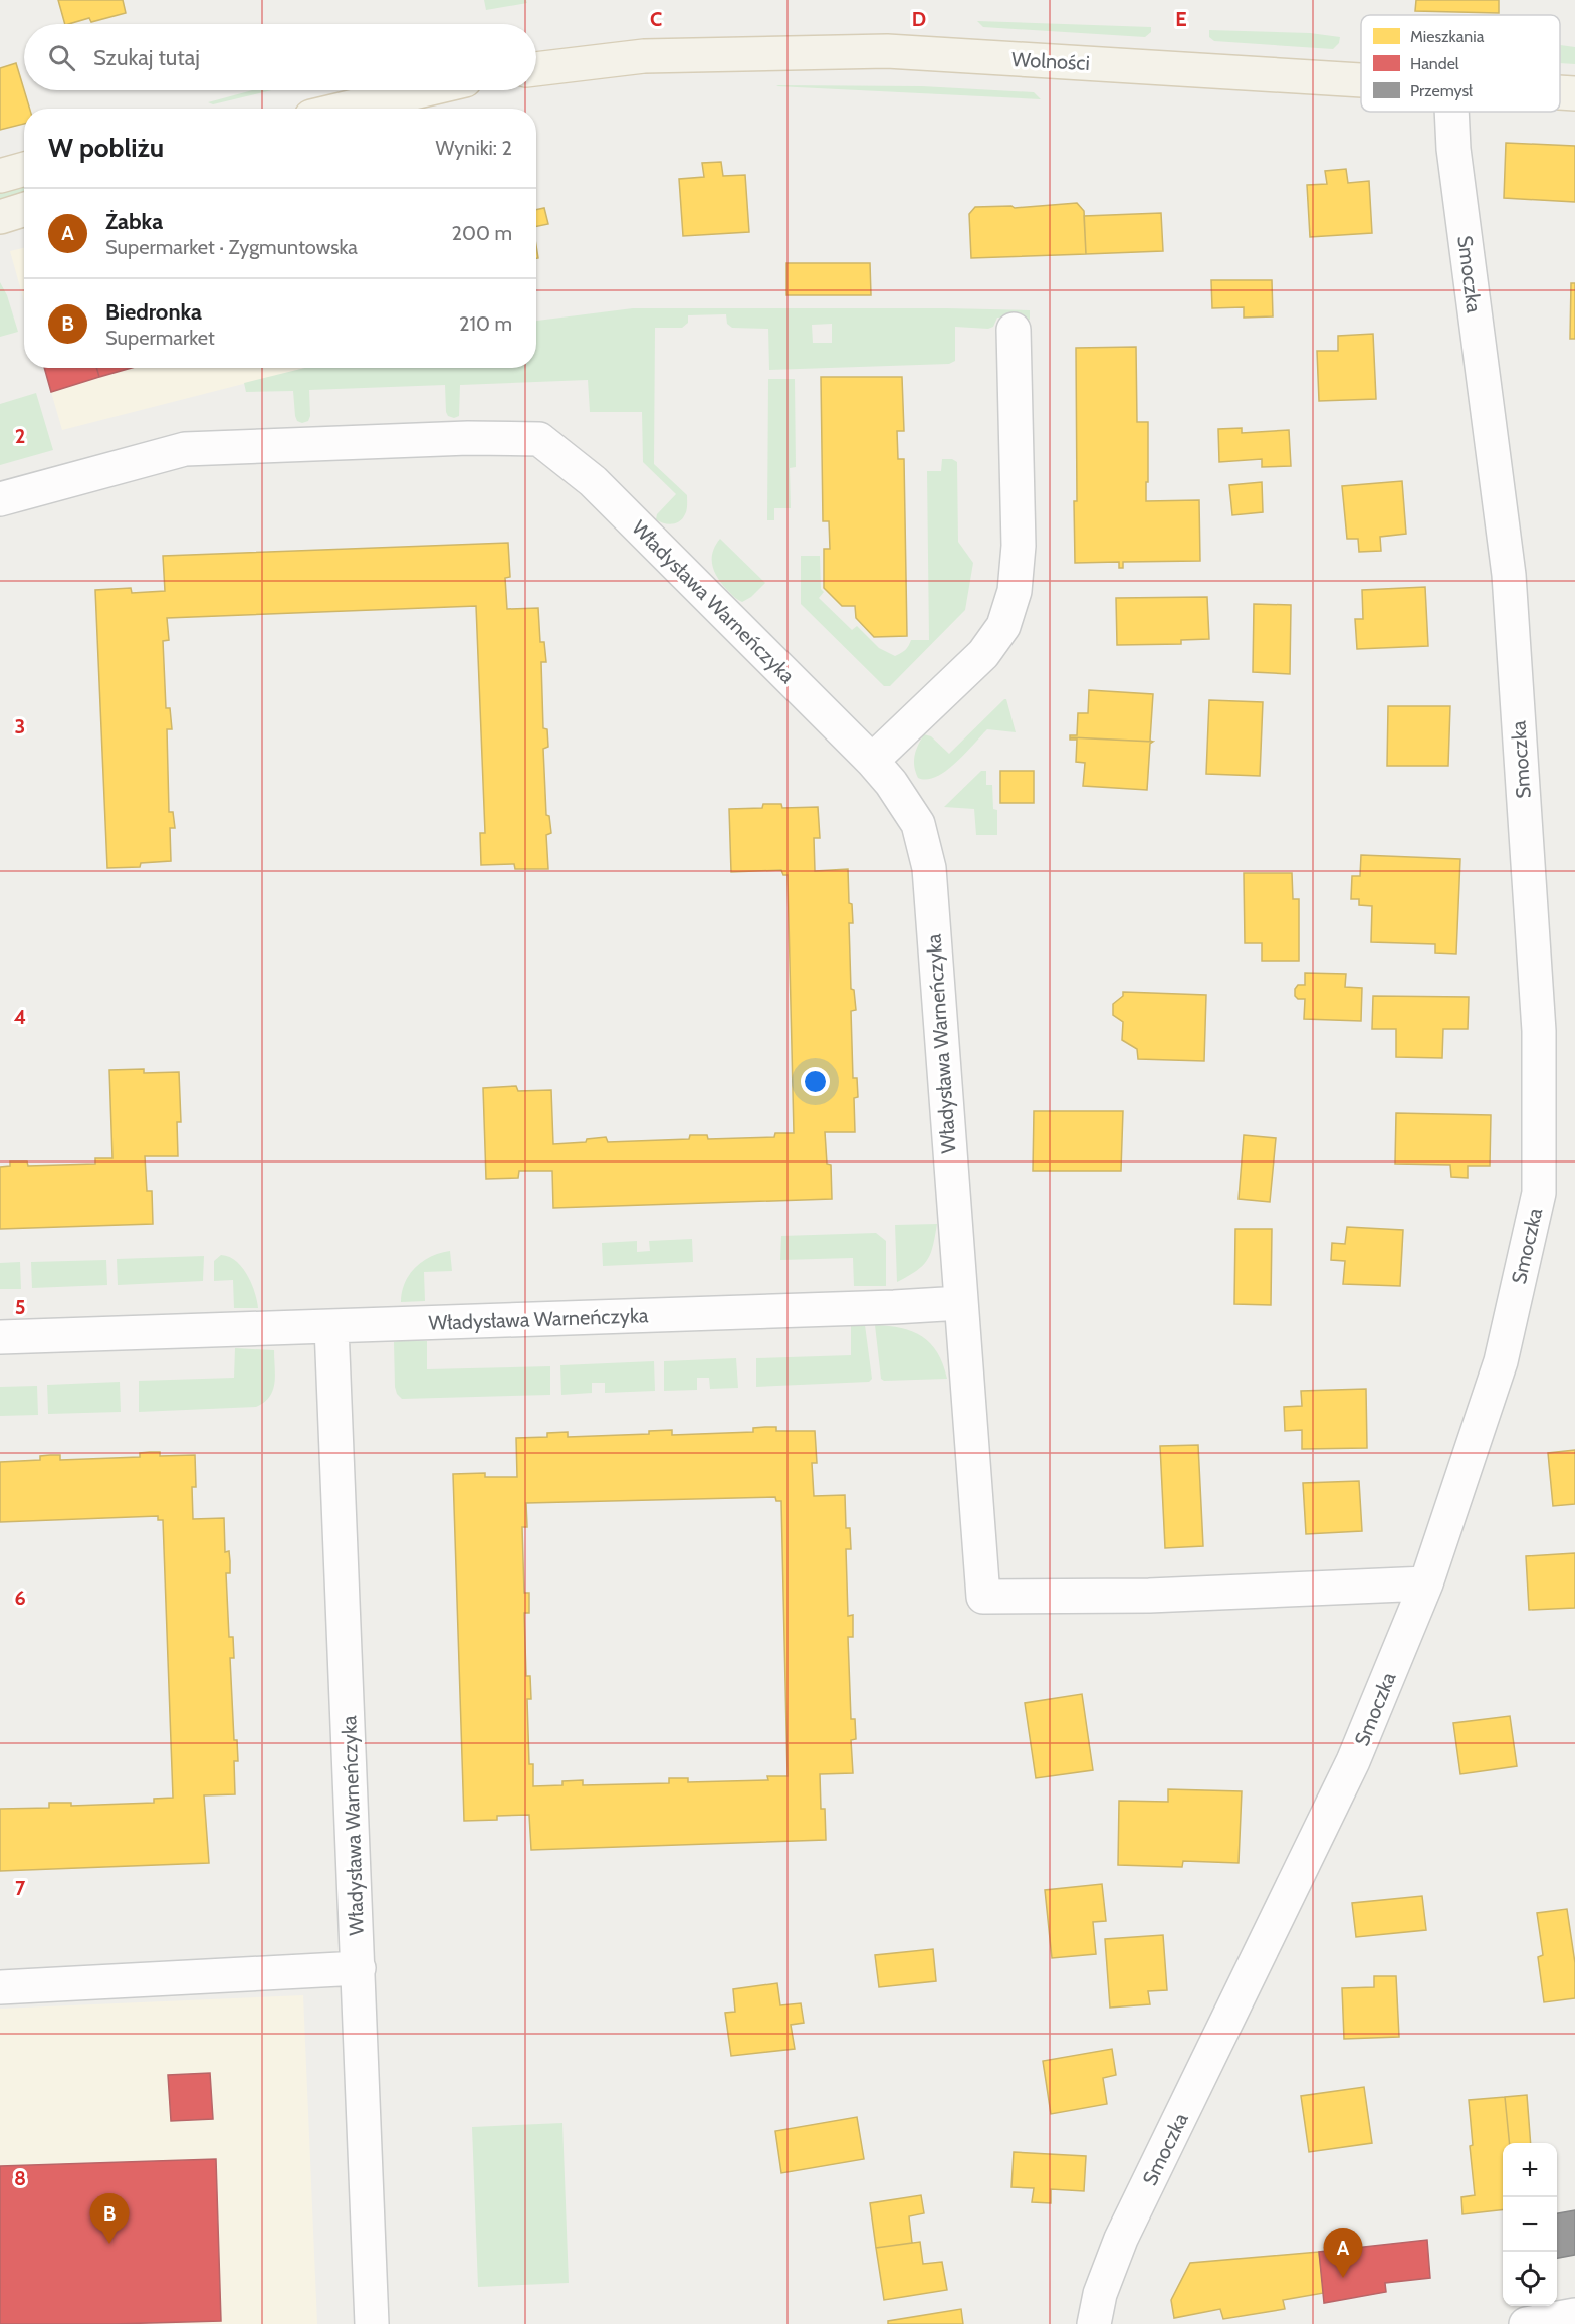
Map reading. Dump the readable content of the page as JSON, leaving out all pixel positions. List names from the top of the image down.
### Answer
{
  "streets": {
    "main road": ["Wolności"],
    "street": ["Smoczka", "Władysława Warneńczyka"]
  },
  "crossings": [
    ["Smoczka", "Władysława Warneńczyka"]
  ],
  "legend": ["Mieszkania", "Handel", "Przemysł"],
  "page": {
    "search": "Szukaj tutaj",
    "heading": ["W pobliżu", "Wyniki: 2"],
    "list": [
      {
        "mark": "A",
        "name": "Żabka",
        "note": "Supermarket · Zygmuntowska",
        "value": "200 m"
      },
      {
        "mark": "B",
        "name": "Biedronka",
        "note": "Supermarket",
        "value": "210 m"
      }
    ],
    "map_buttons": ["+", "−"],
    "pins": ["B", "A"]
  },
  "grid": {
    "columns": ["C", "D", "E"],
    "rows": [
      "2",
      "3",
      "4",
      "5",
      "6",
      "7",
      "8"
    ]
  }
}
